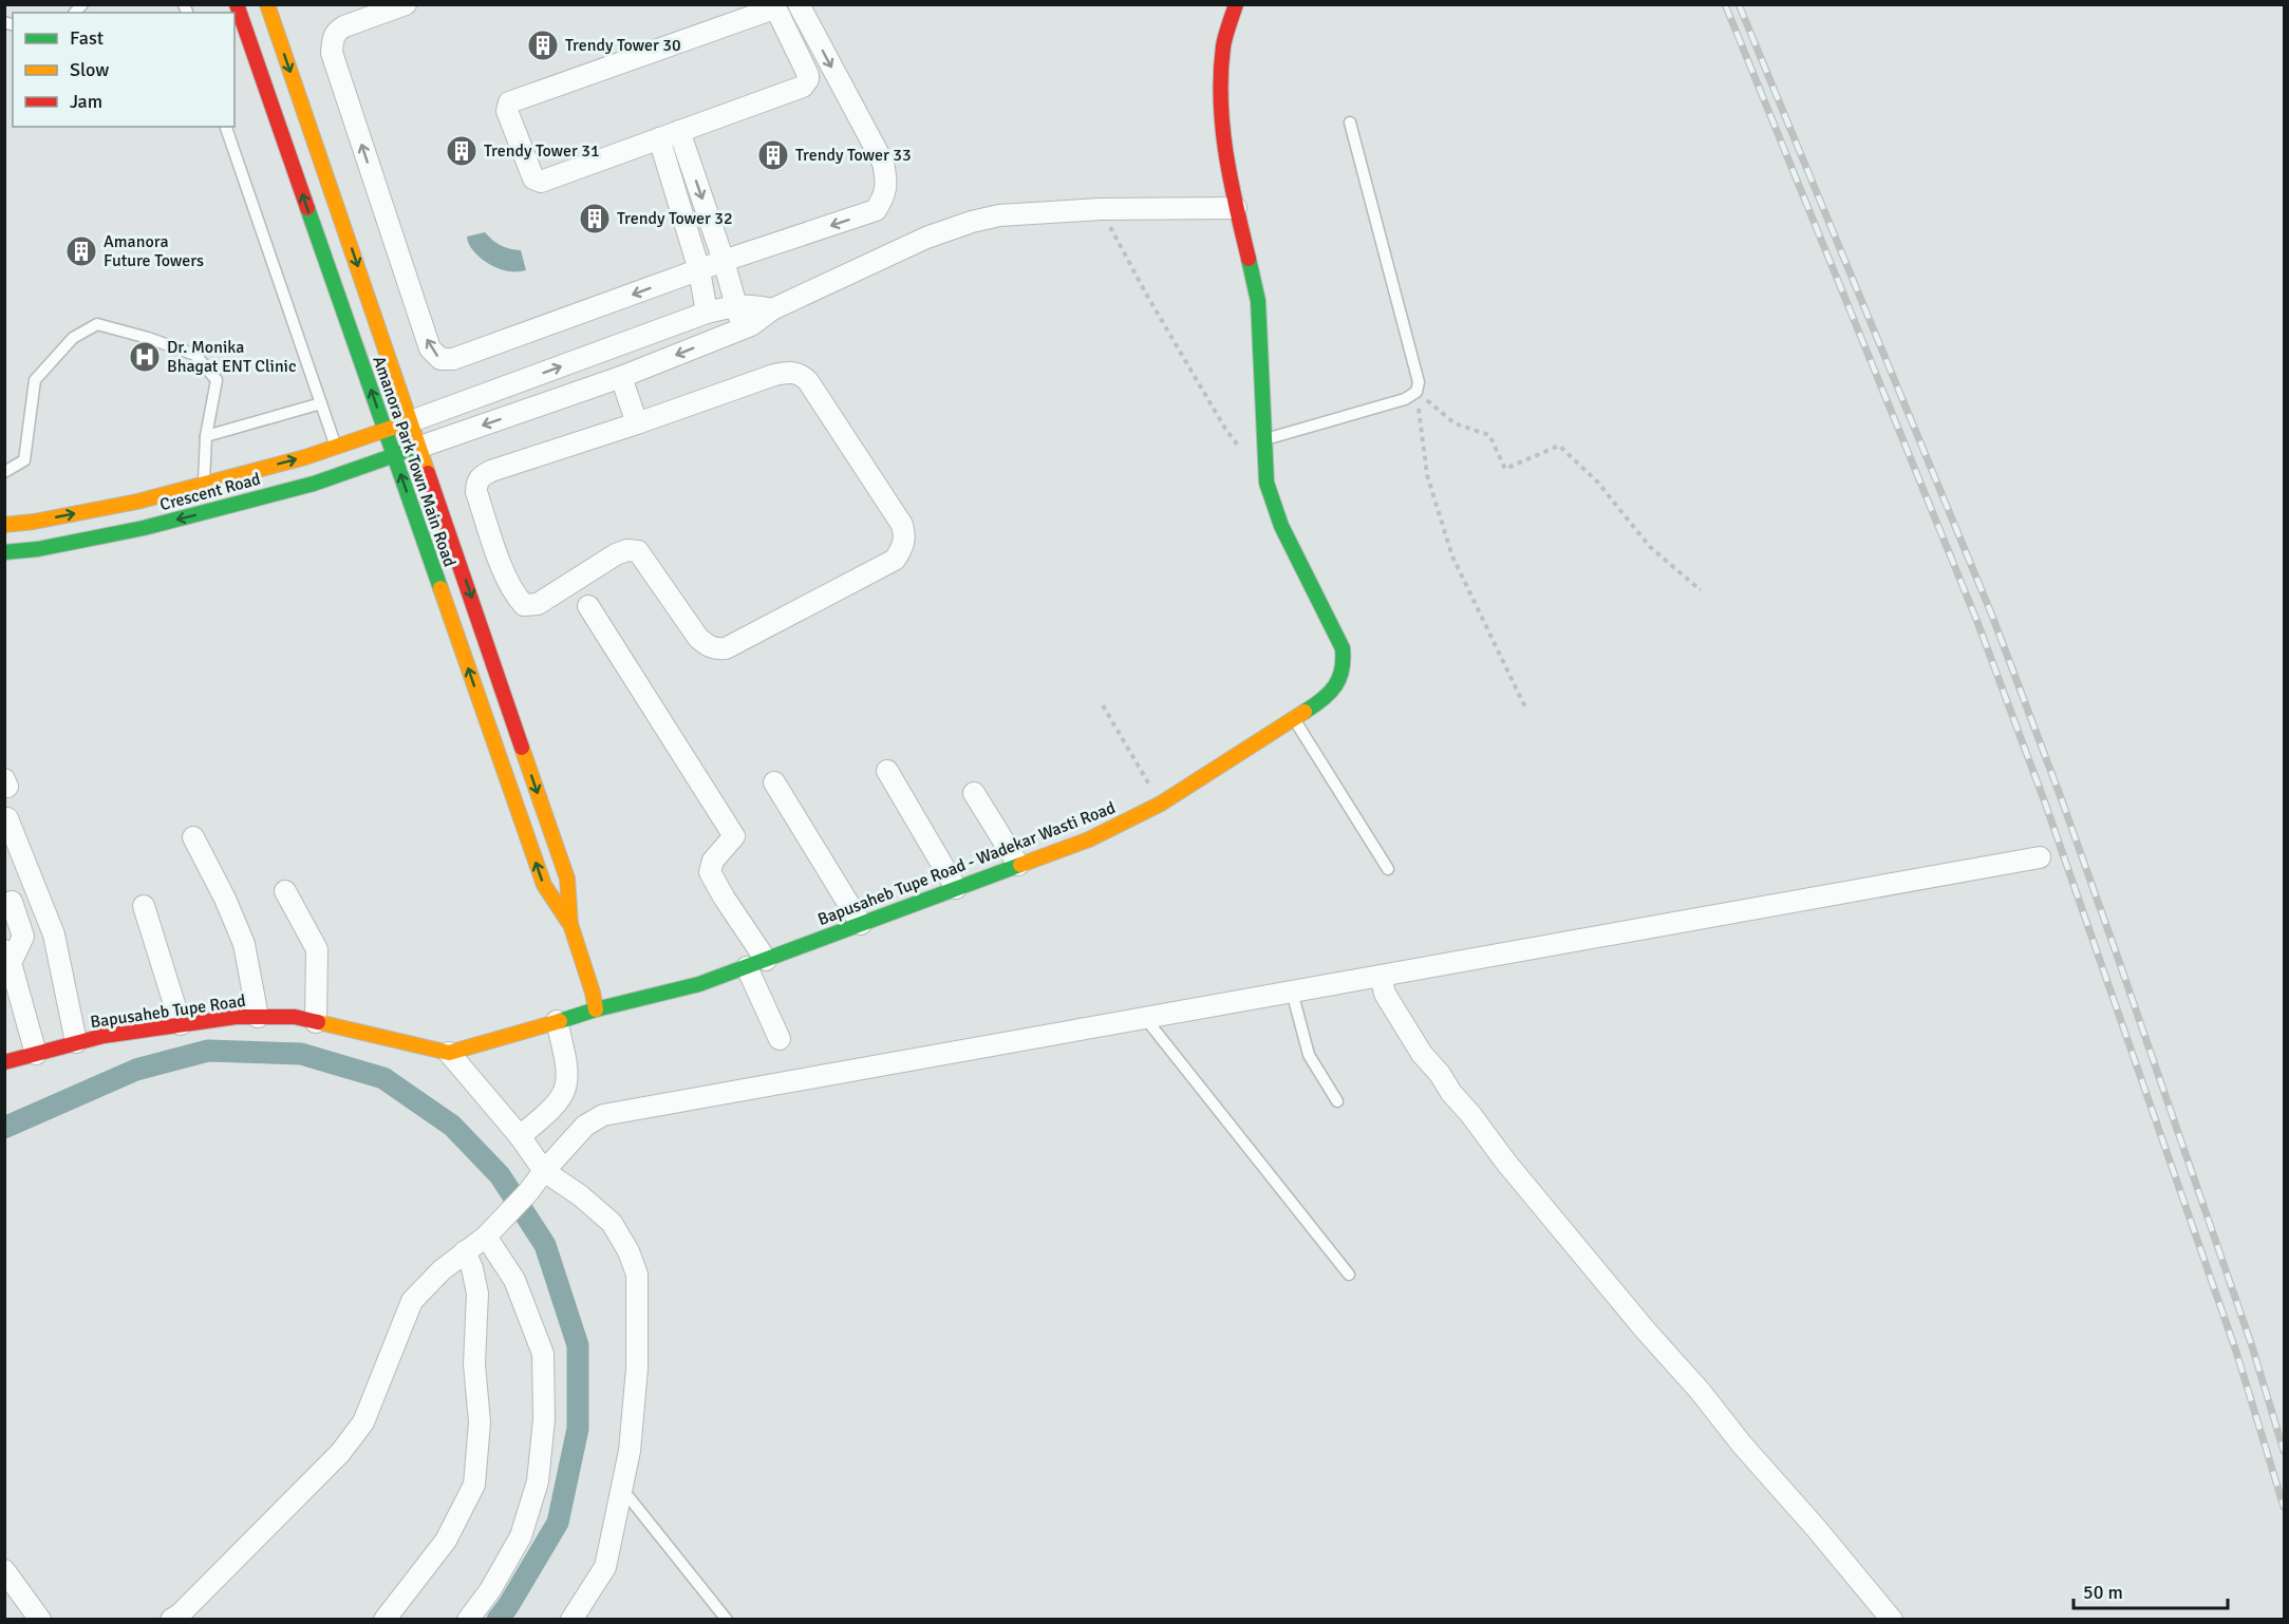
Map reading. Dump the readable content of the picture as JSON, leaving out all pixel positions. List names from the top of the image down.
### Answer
{
  "streets": {
    "street": [
      "Amanora Park Town Main Road",
      "Crescent Road",
      "Bapusaheb Tupe Road - Wadekar Wasti Road",
      "Bapusaheb Tupe Road"
    ]
  },
  "crossings": [
    ["Amanora Park Town Main Road", "Crescent Road"],
    ["Amanora Park Town Main Road", "Bapusaheb Tupe Road - Wadekar Wasti Road"],
    ["Amanora Park Town Main Road", "Bapusaheb Tupe Road"],
    ["Bapusaheb Tupe Road - Wadekar Wasti Road", "Bapusaheb Tupe Road"]
  ],
  "places": {
    "building": [
      "Trendy Tower 30",
      "Trendy Tower 31",
      "Trendy Tower 33",
      "Trendy Tower 32",
      "Amanora Future Towers"
    ],
    "hospital": ["Dr. Monika Bhagat ENT Clinic"]
  },
  "legend": ["Fast", "Slow", "Jam"],
  "scale_bar": "50 m"
}
